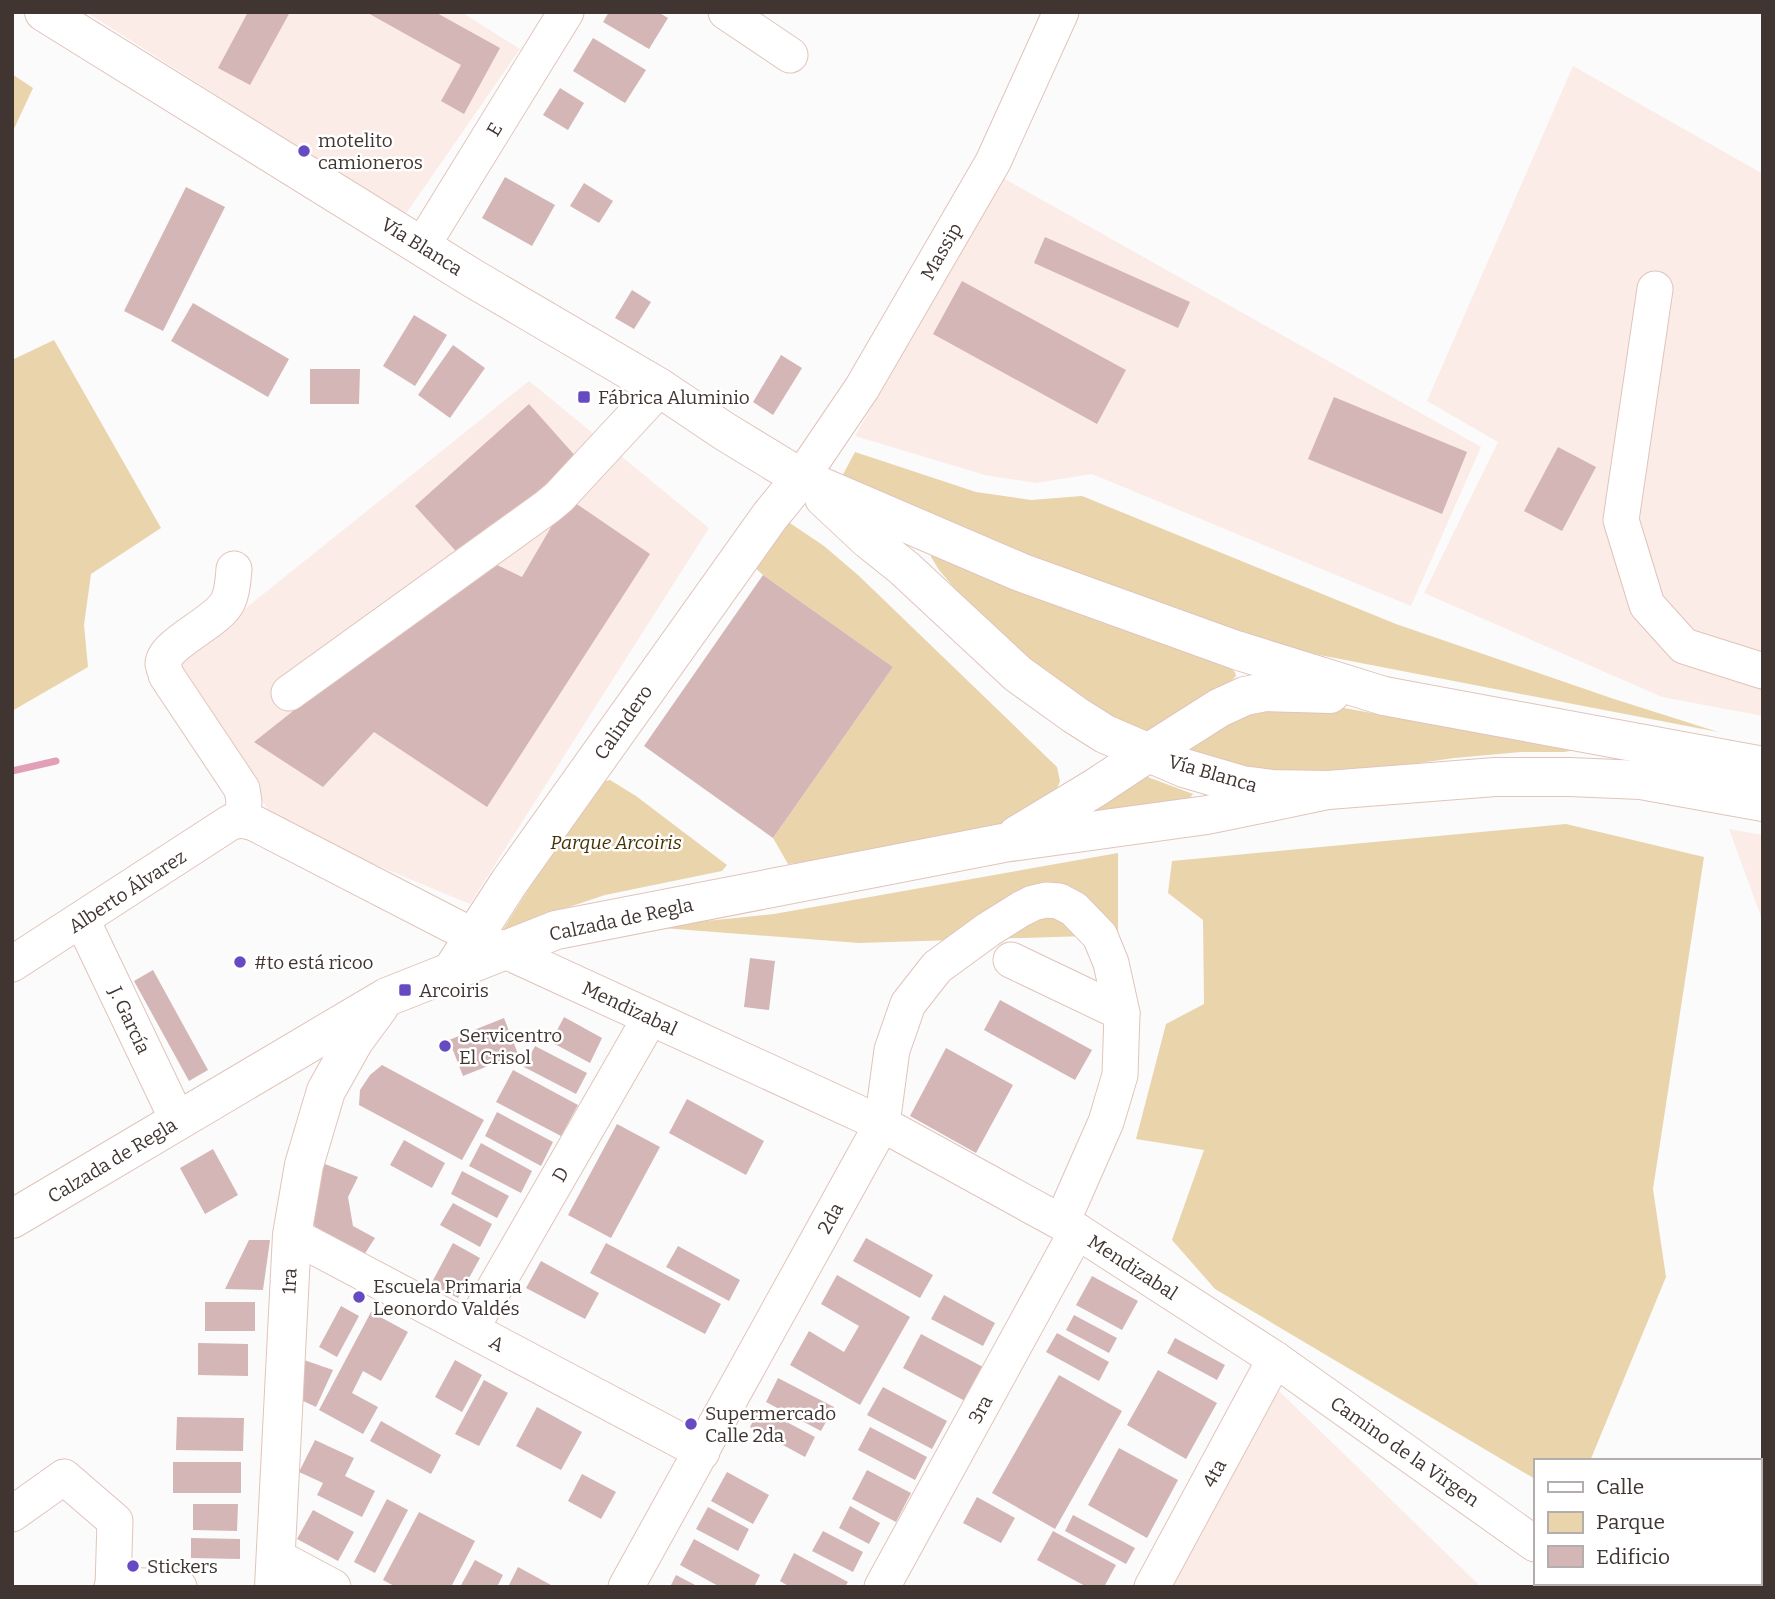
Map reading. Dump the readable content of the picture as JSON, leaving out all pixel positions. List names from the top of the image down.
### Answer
{
  "streets": {
    "main road": [
      "Vía Blanca",
      "Calindero",
      "Calzada de Regla",
      "1ra"
    ],
    "street": [
      "E",
      "Massip",
      "Alberto Álvarez",
      "Mendizabal",
      "J. García",
      "D",
      "2da",
      "A",
      "3ra",
      "Camino de la Virgen",
      "4ta"
    ]
  },
  "crossings": [
    ["E", "Vía Blanca"],
    ["Vía Blanca", "Massip"],
    ["Vía Blanca", "Calindero"],
    ["Vía Blanca", "Calzada de Regla"],
    ["Massip", "Calindero"],
    ["Calindero", "Calzada de Regla"],
    ["Calindero", "Mendizabal"],
    ["Alberto Álvarez", "Mendizabal"],
    ["Alberto Álvarez", "J. García"],
    ["Calzada de Regla", "Mendizabal"],
    ["Calzada de Regla", "J. García"],
    ["Calzada de Regla", "1ra"],
    ["Mendizabal", "D"],
    ["Mendizabal", "2da"],
    ["Mendizabal", "3ra"],
    ["Mendizabal", "Camino de la Virgen"],
    ["Mendizabal", "4ta"],
    ["D", "A"],
    ["2da", "A"],
    ["2da", "3ra"],
    ["1ra", "A"],
    ["Camino de la Virgen", "4ta"]
  ],
  "parks": ["Parque Arcoiris"],
  "places": {
    "other": [
      "motelito camioneros",
      "#to está ricoo",
      "Servicentro El Crisol",
      "Escuela Primaria Leonordo Valdés",
      "Supermercado Calle 2da",
      "Stickers"
    ],
    "transit": ["Fábrica Aluminio", "Arcoiris"]
  },
  "legend": ["Calle", "Parque", "Edificio"]
}
